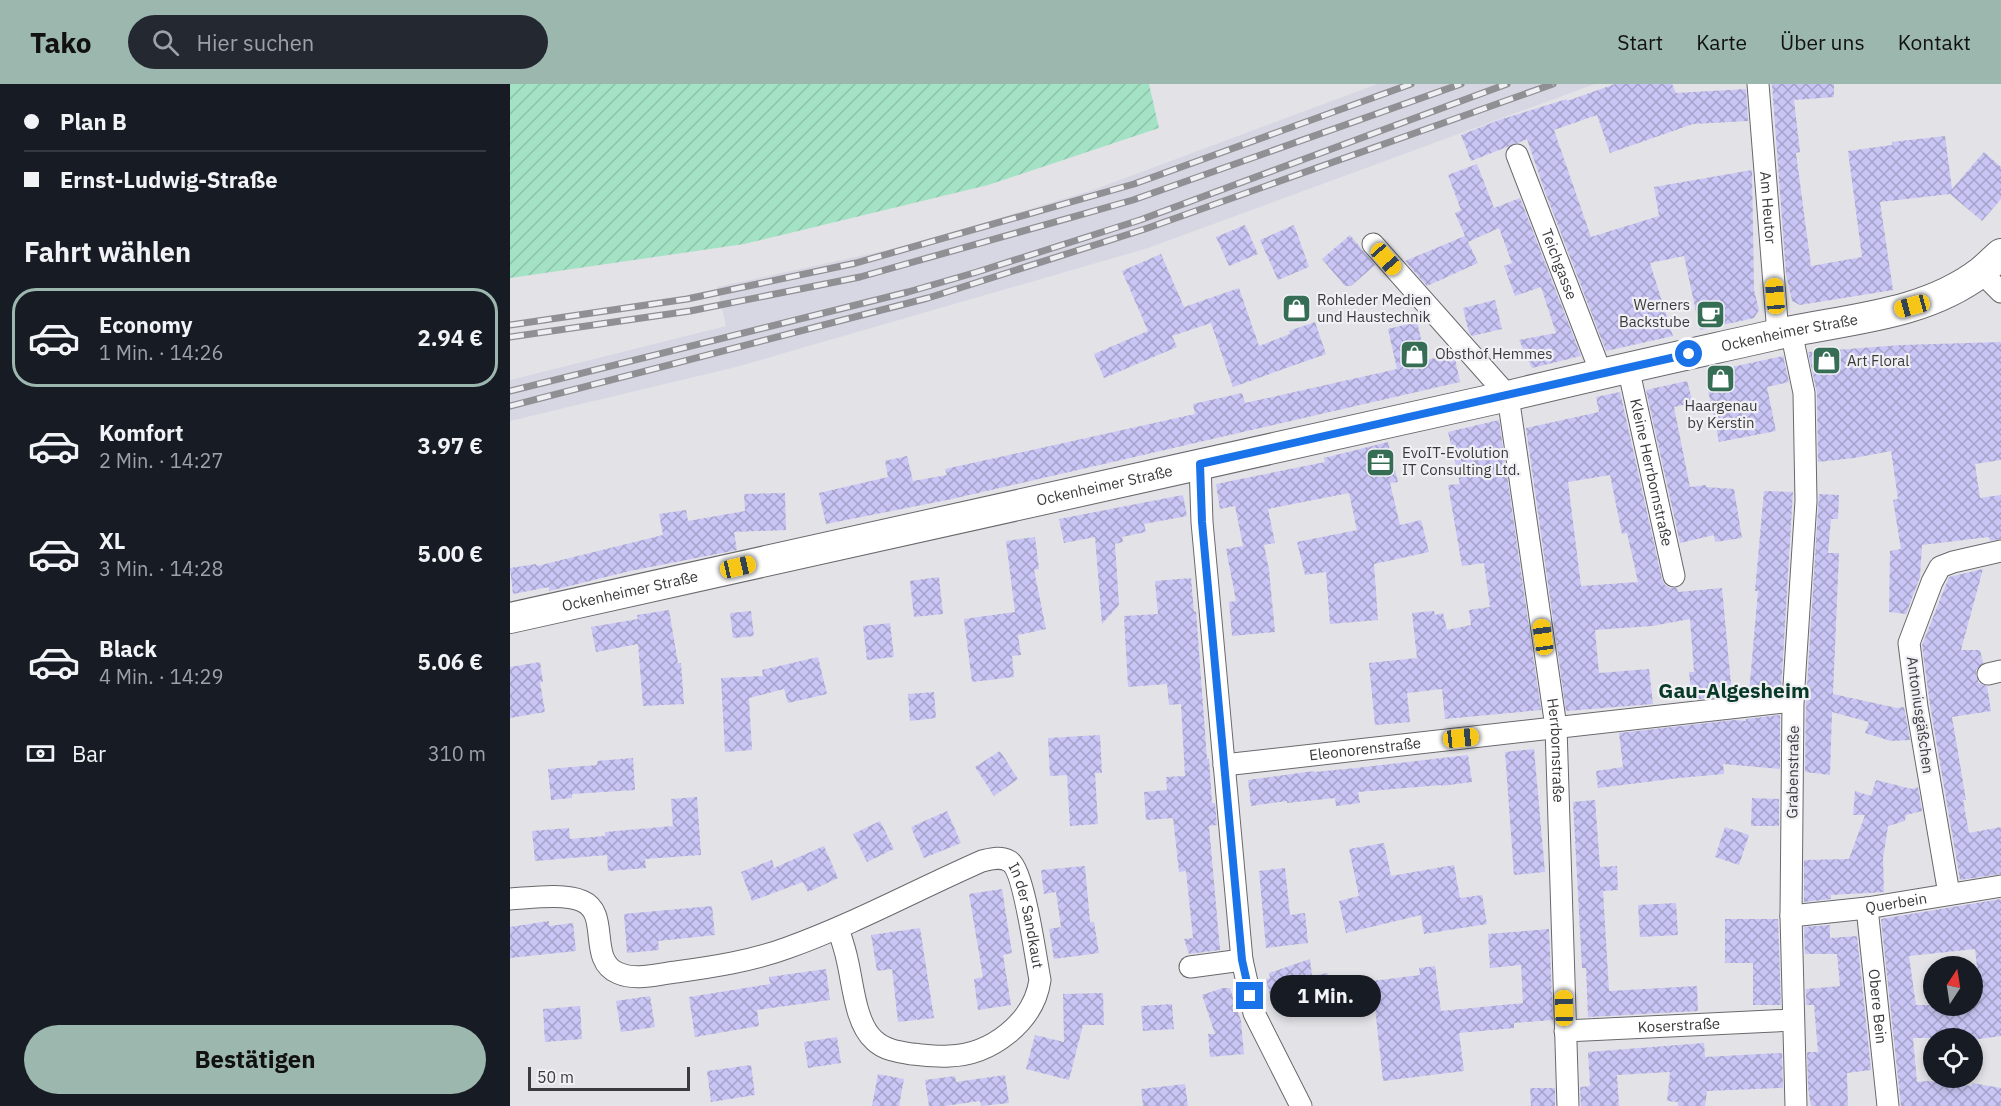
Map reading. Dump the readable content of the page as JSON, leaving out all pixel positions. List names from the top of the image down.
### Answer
{
  "streets": {
    "main road": ["Ockenheimer Straße"],
    "street": [
      "Am Heutor",
      "Teichgasse",
      "Kleine Herrbornstraße",
      "Antoniusgäßchen",
      "Eleonorenstraße",
      "Herrbornstraße",
      "Grabenstraße",
      "Querbein",
      "In der Sandkaut",
      "Obere Bein",
      "Koserstraße"
    ]
  },
  "crossings": [
    ["Am Heutor", "Ockenheimer Straße"],
    ["Am Heutor", "Grabenstraße"],
    ["Teichgasse", "Ockenheimer Straße"],
    ["Teichgasse", "Kleine Herrbornstraße"],
    ["Ockenheimer Straße", "Kleine Herrbornstraße"],
    ["Ockenheimer Straße", "Herrbornstraße"],
    ["Ockenheimer Straße", "Grabenstraße"],
    ["Antoniusgäßchen", "Querbein"],
    ["Eleonorenstraße", "Herrbornstraße"],
    ["Eleonorenstraße", "Grabenstraße"],
    ["Herrbornstraße", "Koserstraße"],
    ["Grabenstraße", "Querbein"],
    ["Grabenstraße", "Koserstraße"],
    ["Querbein", "Obere Bein"]
  ],
  "districts": ["Gau-Algesheim"],
  "places": {
    "shop": [
      "Rohleder Medien und Haustechnik",
      "Obsthof Hemmes",
      "Art Floral",
      "Haargenau by Kerstin"
    ],
    "cafe": ["Werners Backstube"],
    "office": ["EvoIT-Evolution IT Consulting Ltd."]
  },
  "scale_bar": "50 m",
  "north": "top",
  "page": {
    "header": "Tako",
    "search": "Hier suchen",
    "nav": [
      "Start",
      "Karte",
      "Über uns",
      "Kontakt"
    ],
    "banner": ["Plan B", "Ernst-Ludwig-Straße"],
    "heading": "Fahrt wählen",
    "list": [
      {
        "name": "Economy",
        "note": "1 Min. · 14:26",
        "value": "2.94 €"
      },
      {
        "name": "Komfort",
        "note": "2 Min. · 14:27",
        "value": "3.97 €"
      },
      {
        "name": "XL",
        "note": "3 Min. · 14:28",
        "value": "5.00 €"
      },
      {
        "name": "Black",
        "note": "4 Min. · 14:29",
        "value": "5.06 €"
      }
    ],
    "pay": ["Bar", "310 m"],
    "bubble": "1 Min.",
    "buttons": "Bestätigen",
    "scale": "50 m"
  }
}
